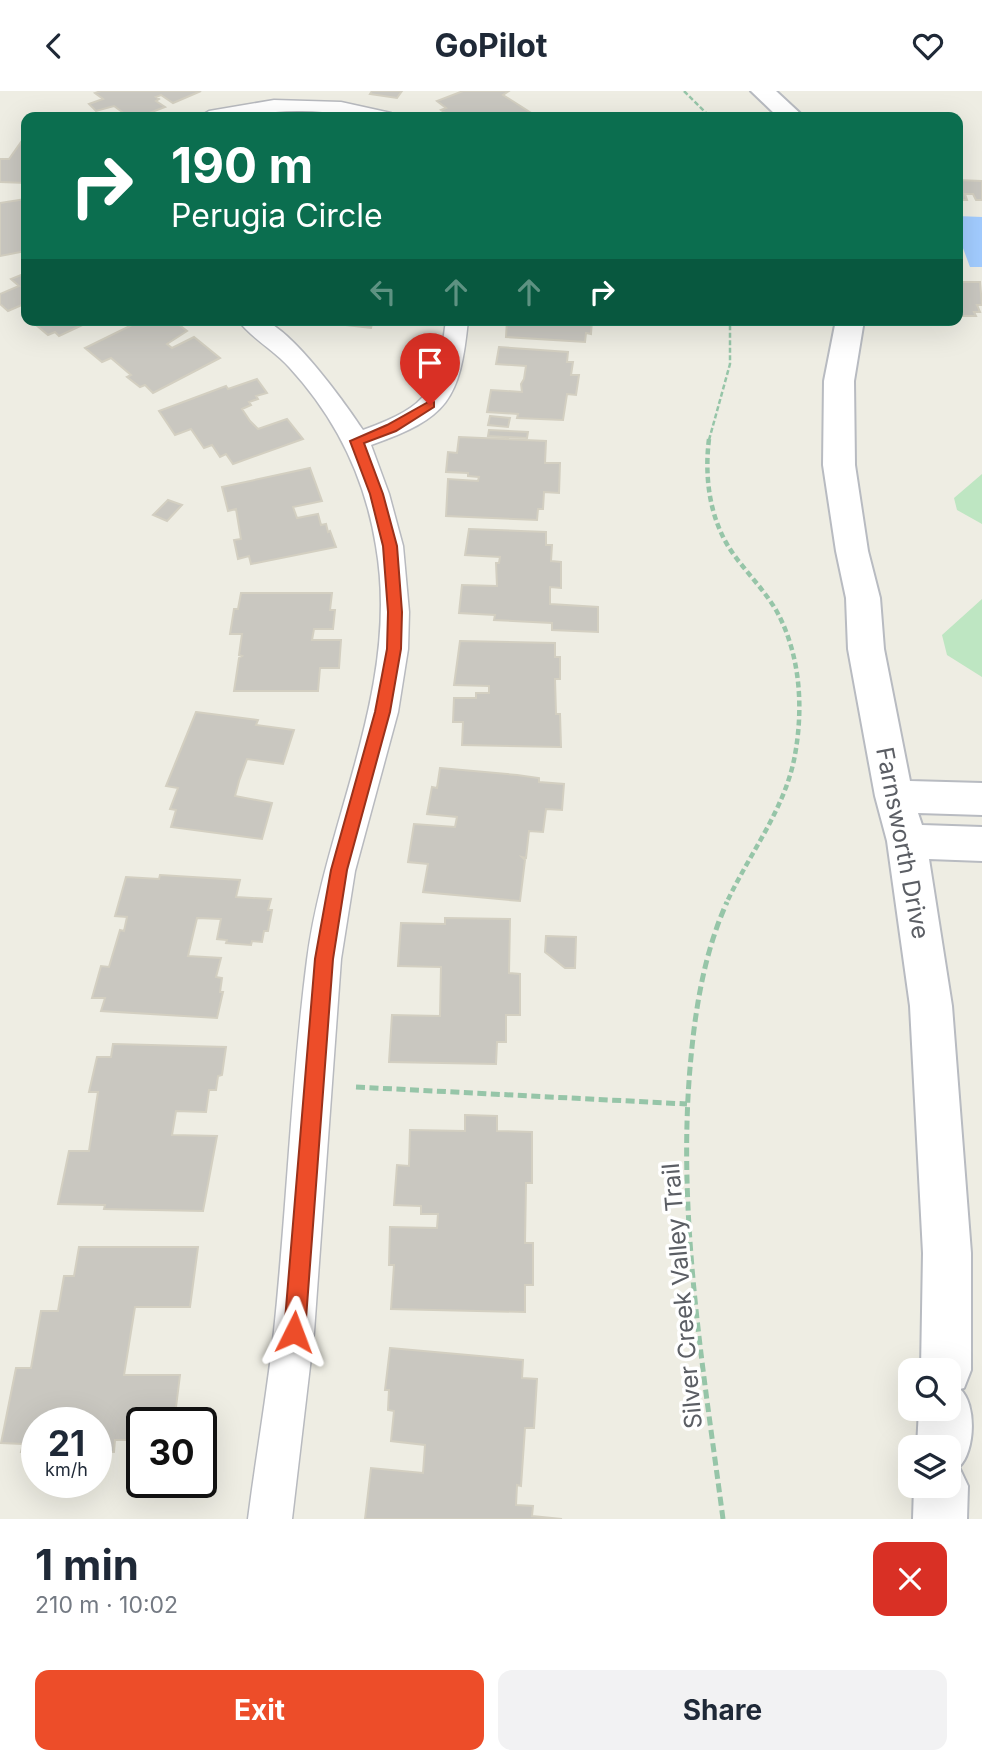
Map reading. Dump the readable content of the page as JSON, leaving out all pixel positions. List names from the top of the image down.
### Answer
{
  "streets": {
    "street": ["Farnsworth Drive"],
    "path": ["Silver Creek Valley Trail"]
  },
  "page": {
    "header": "GoPilot",
    "turn": ["190 m", "Perugia Circle"],
    "speed": "21 km/h",
    "limit": "30",
    "heading": ["1 min", "210 m · 10:02"],
    "buttons": ["Exit", "Share"]
  }
}
